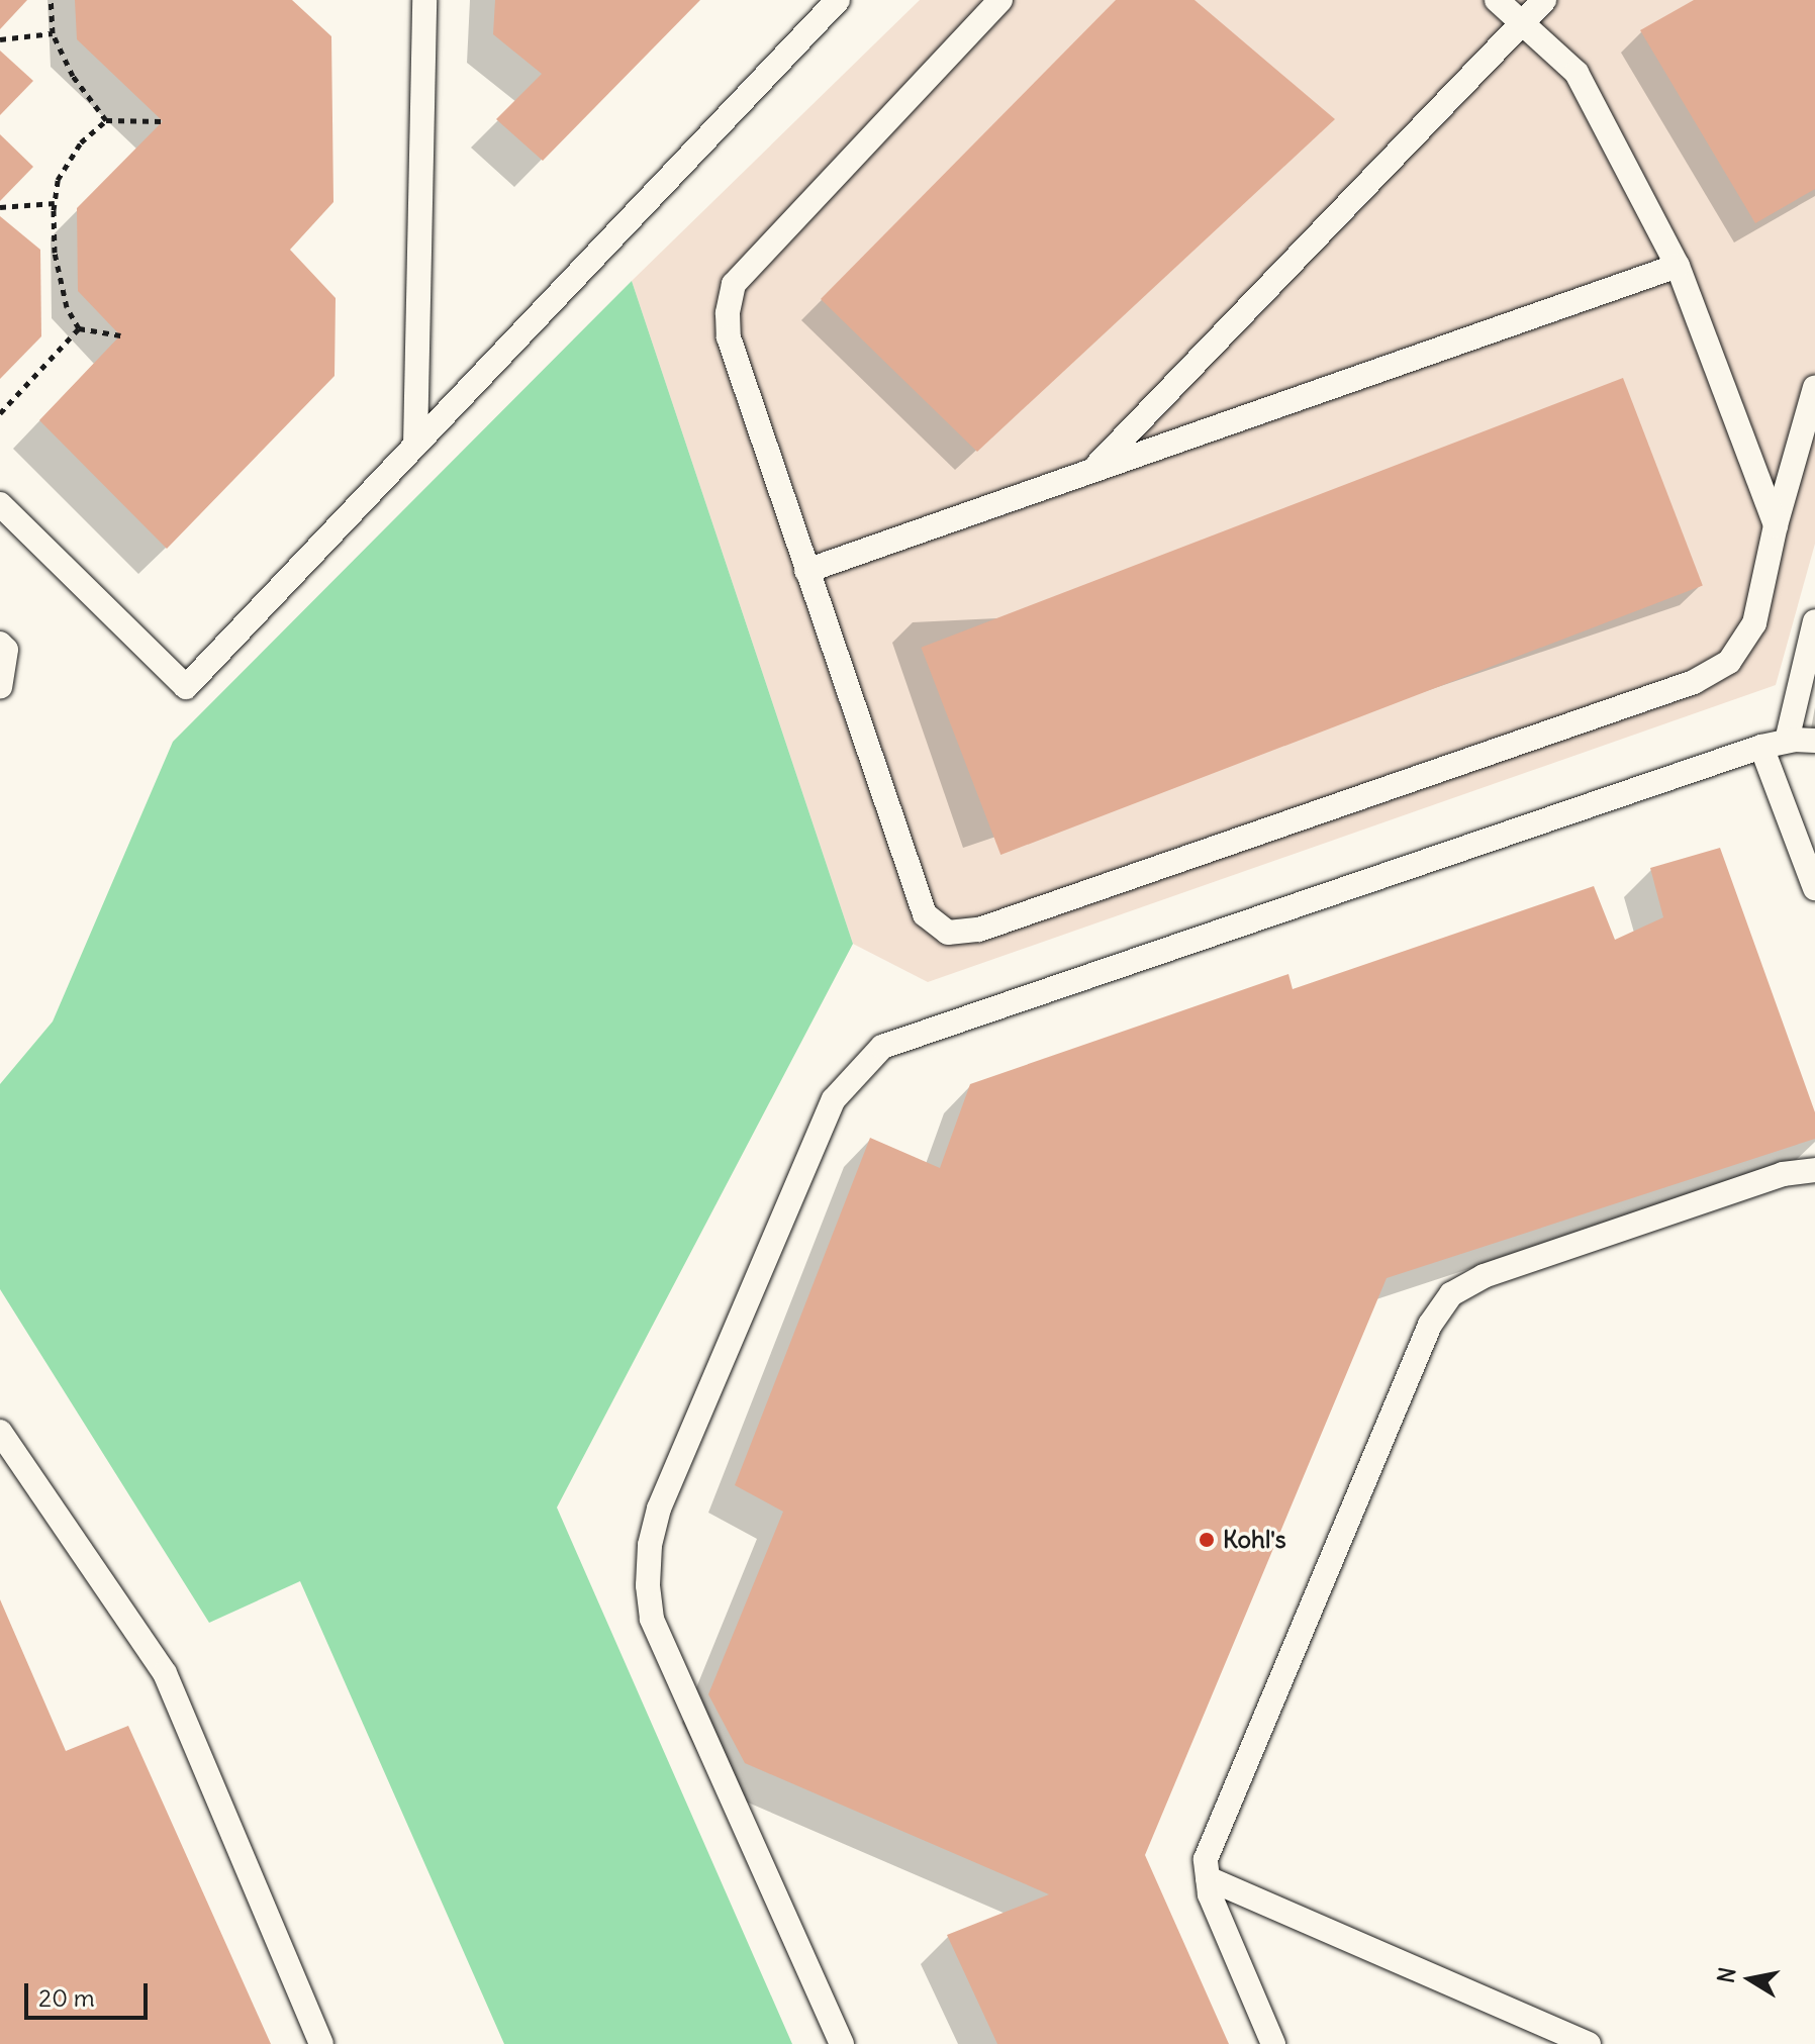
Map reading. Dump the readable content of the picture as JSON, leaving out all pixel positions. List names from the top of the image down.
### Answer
{
  "places": ["Kohl's"],
  "scale_bar": "20 m",
  "north": "left"
}
